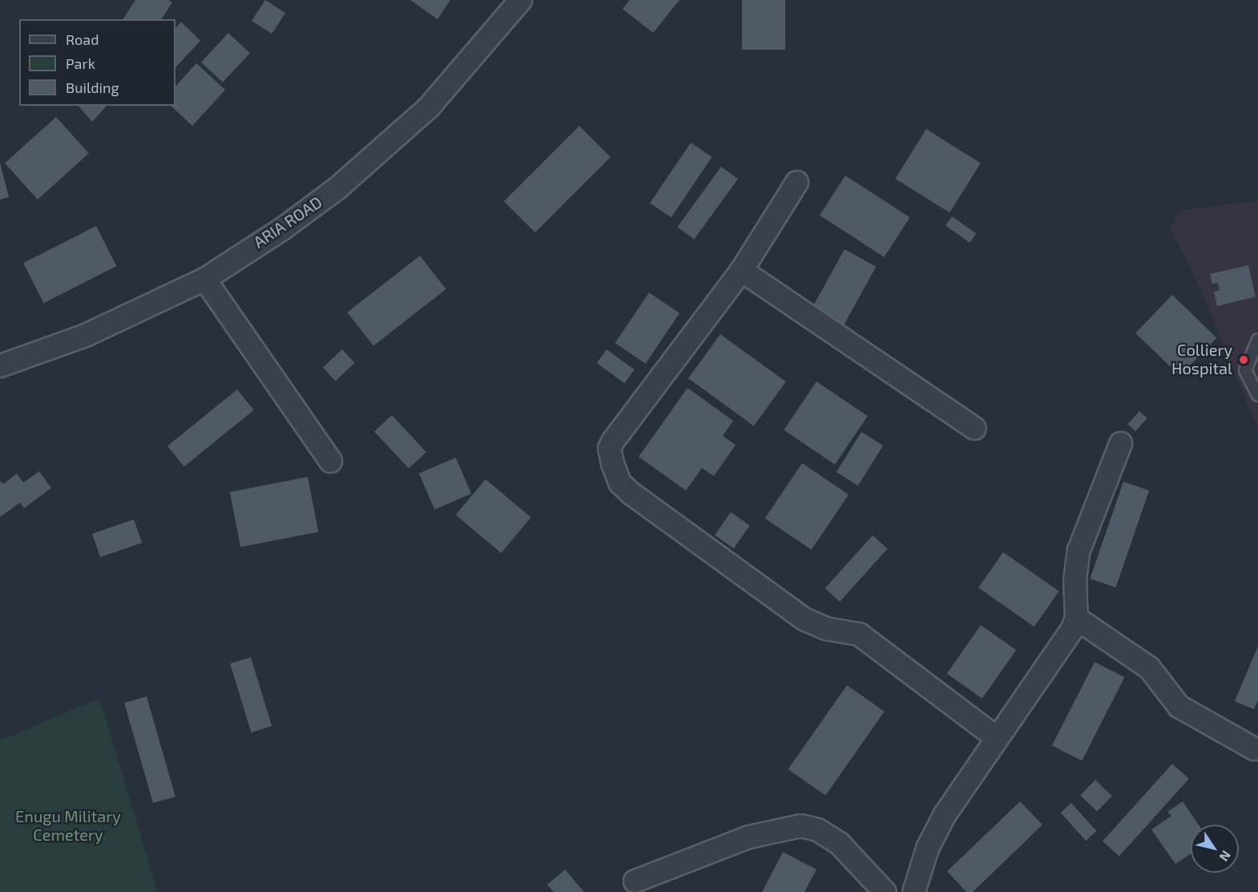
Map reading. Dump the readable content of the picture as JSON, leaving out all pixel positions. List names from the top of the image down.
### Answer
{
  "streets": {
    "street": ["ARIA ROAD"]
  },
  "parks": ["Enugu Military Cemetery"],
  "places": ["Colliery Hospital"],
  "legend": ["Road", "Park", "Building"],
  "north": "bottom right"
}
